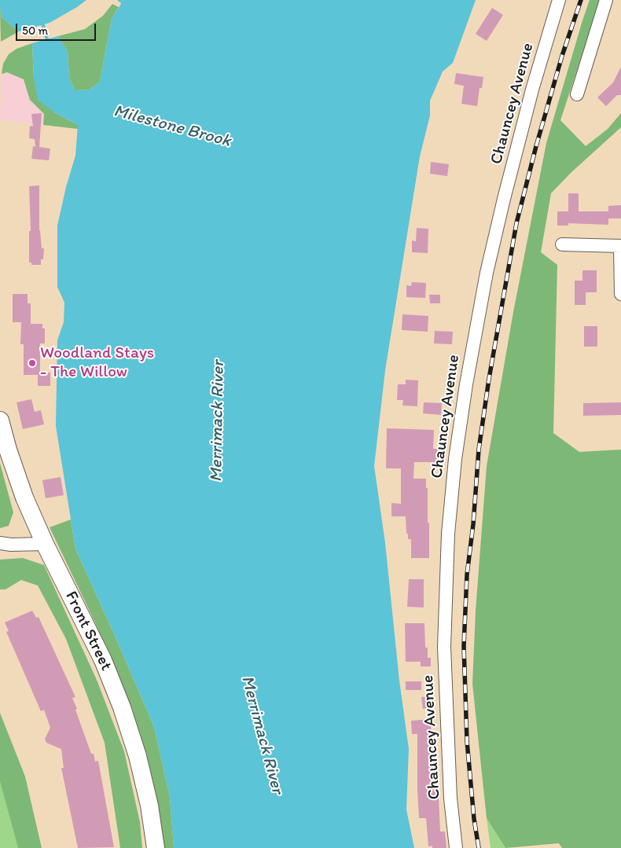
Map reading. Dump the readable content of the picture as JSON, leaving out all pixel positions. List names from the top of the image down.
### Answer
{
  "streets": {
    "main road": ["Front Street"],
    "street": ["Chauncey Avenue"]
  },
  "water": ["Milestone Brook", "Merrimack River"],
  "places": ["Woodland Stays - The Willow"],
  "scale_bar": "50 m"
}
